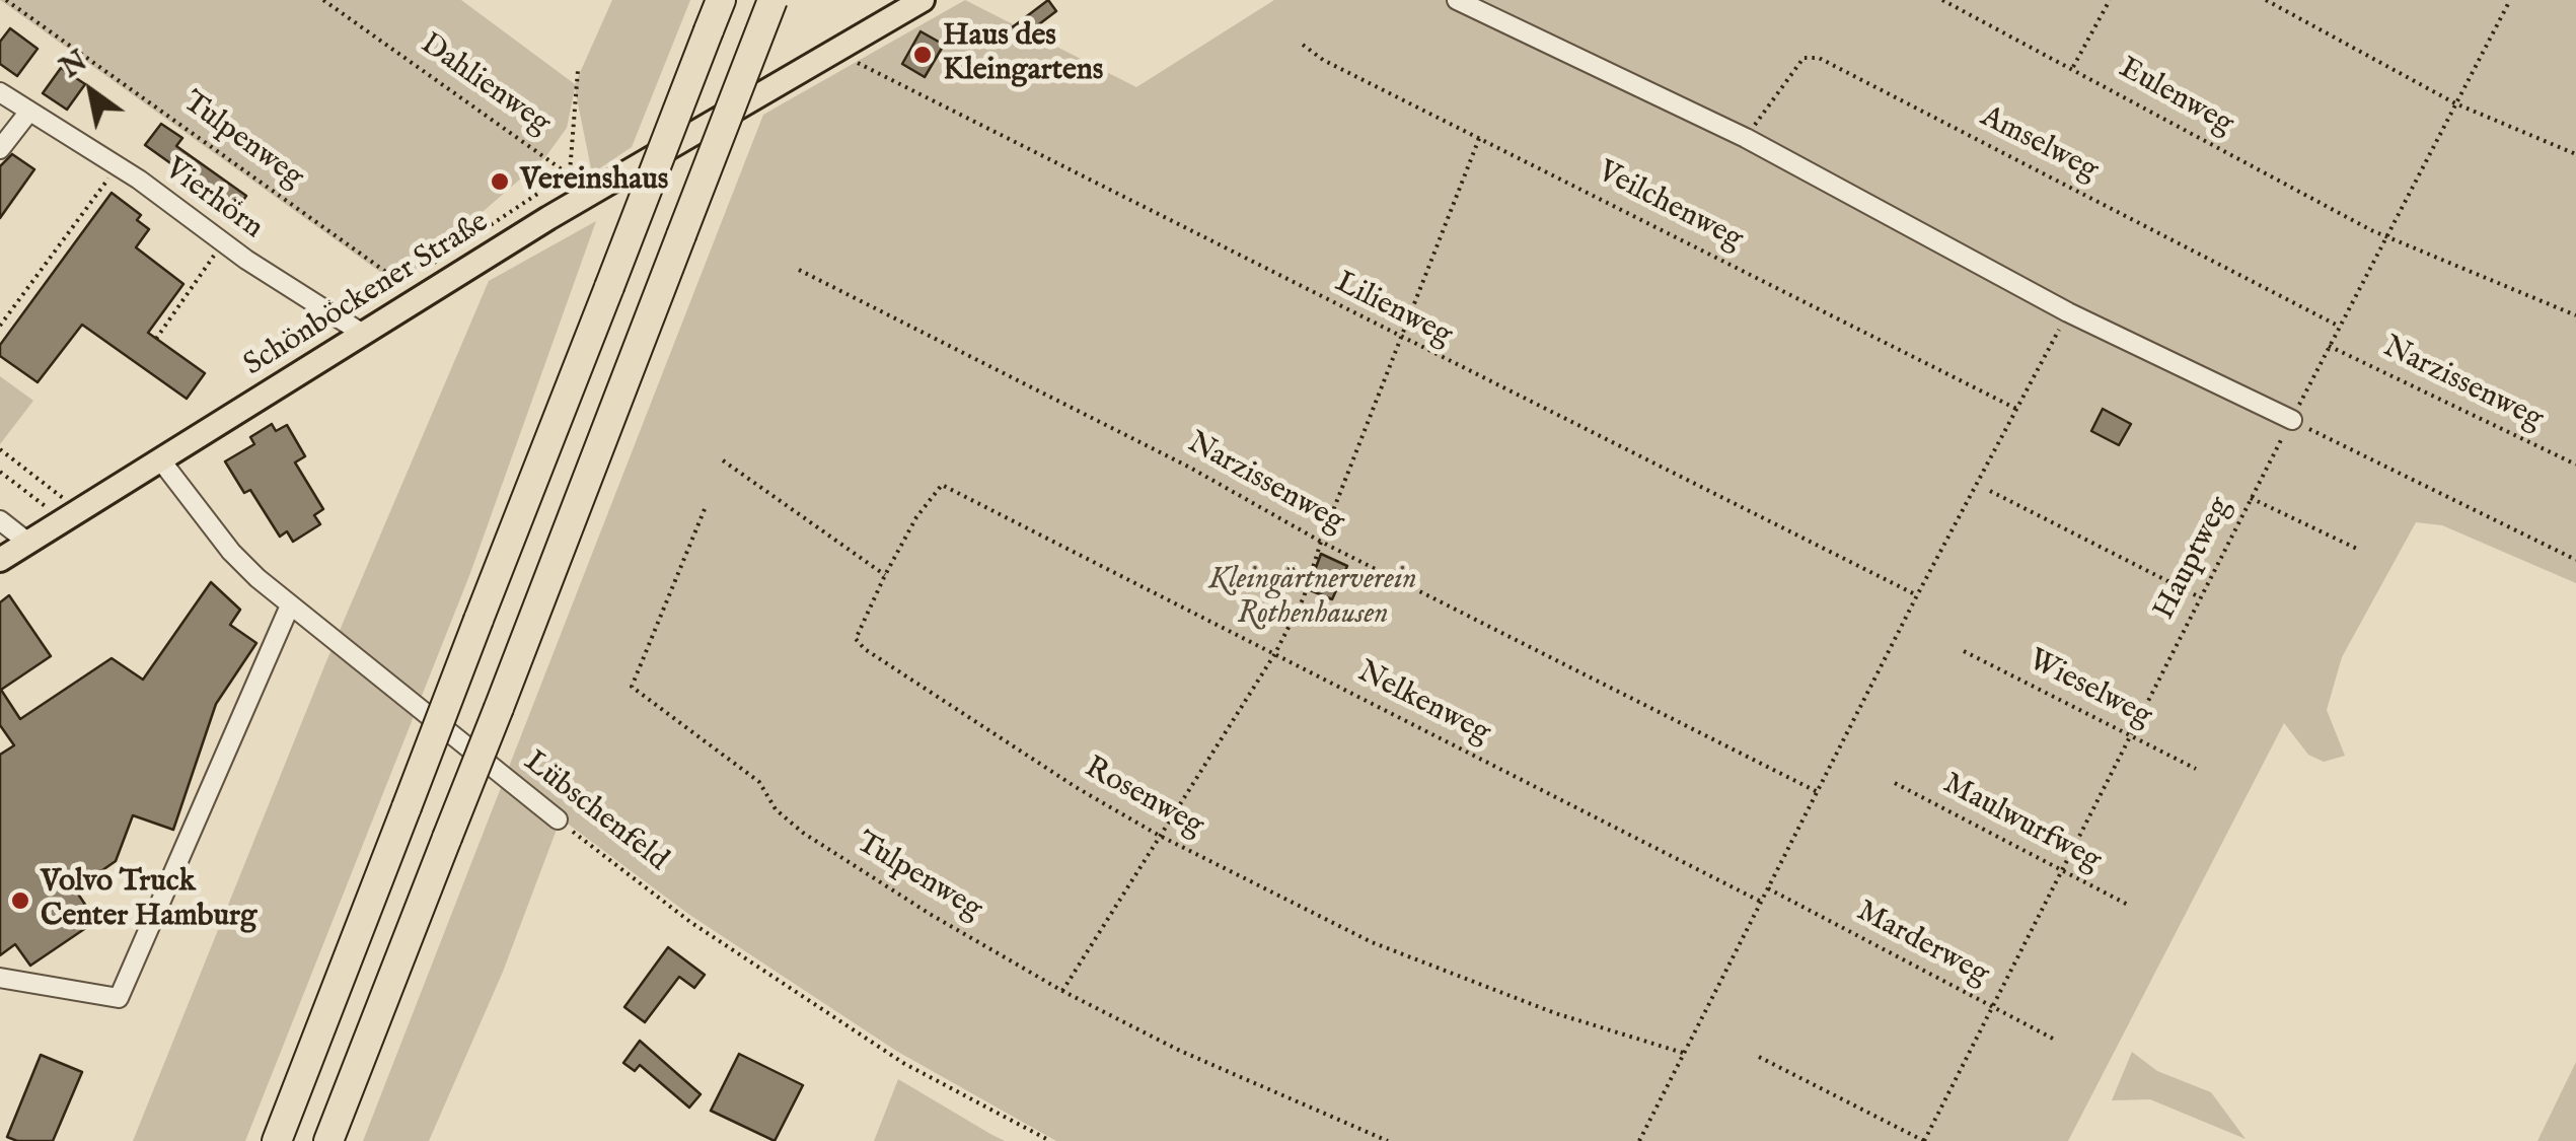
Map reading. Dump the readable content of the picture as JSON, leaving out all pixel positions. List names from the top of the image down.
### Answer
{
  "streets": {
    "main road": ["Schönböckener Straße"],
    "street": ["Vierhörn", "Lübschenfeld"],
    "path": [
      "Dahlienweg",
      "Eulenweg",
      "Tulpenweg",
      "Amselweg",
      "Veilchenweg",
      "Lilienweg",
      "Narzissenweg",
      "Hauptweg",
      "Wieselweg",
      "Nelkenweg",
      "Rosenweg",
      "Maulwurfweg",
      "Marderweg"
    ]
  },
  "crossings": [
    ["Eulenweg", "Hauptweg"],
    ["Amselweg", "Hauptweg"],
    ["Vierhörn", "Schönböckener Straße"],
    ["Schönböckener Straße", "Lübschenfeld"],
    ["Narzissenweg", "Hauptweg"],
    ["Hauptweg", "Wieselweg"],
    ["Hauptweg", "Maulwurfweg"],
    ["Hauptweg", "Marderweg"],
    ["Nelkenweg", "Rosenweg"]
  ],
  "parks": ["Kleingärtnerverein Rothenhausen"],
  "places": ["Haus des Kleingartens", "Vereinshaus", "Volvo Truck Center Hamburg"],
  "north": "top left"
}
